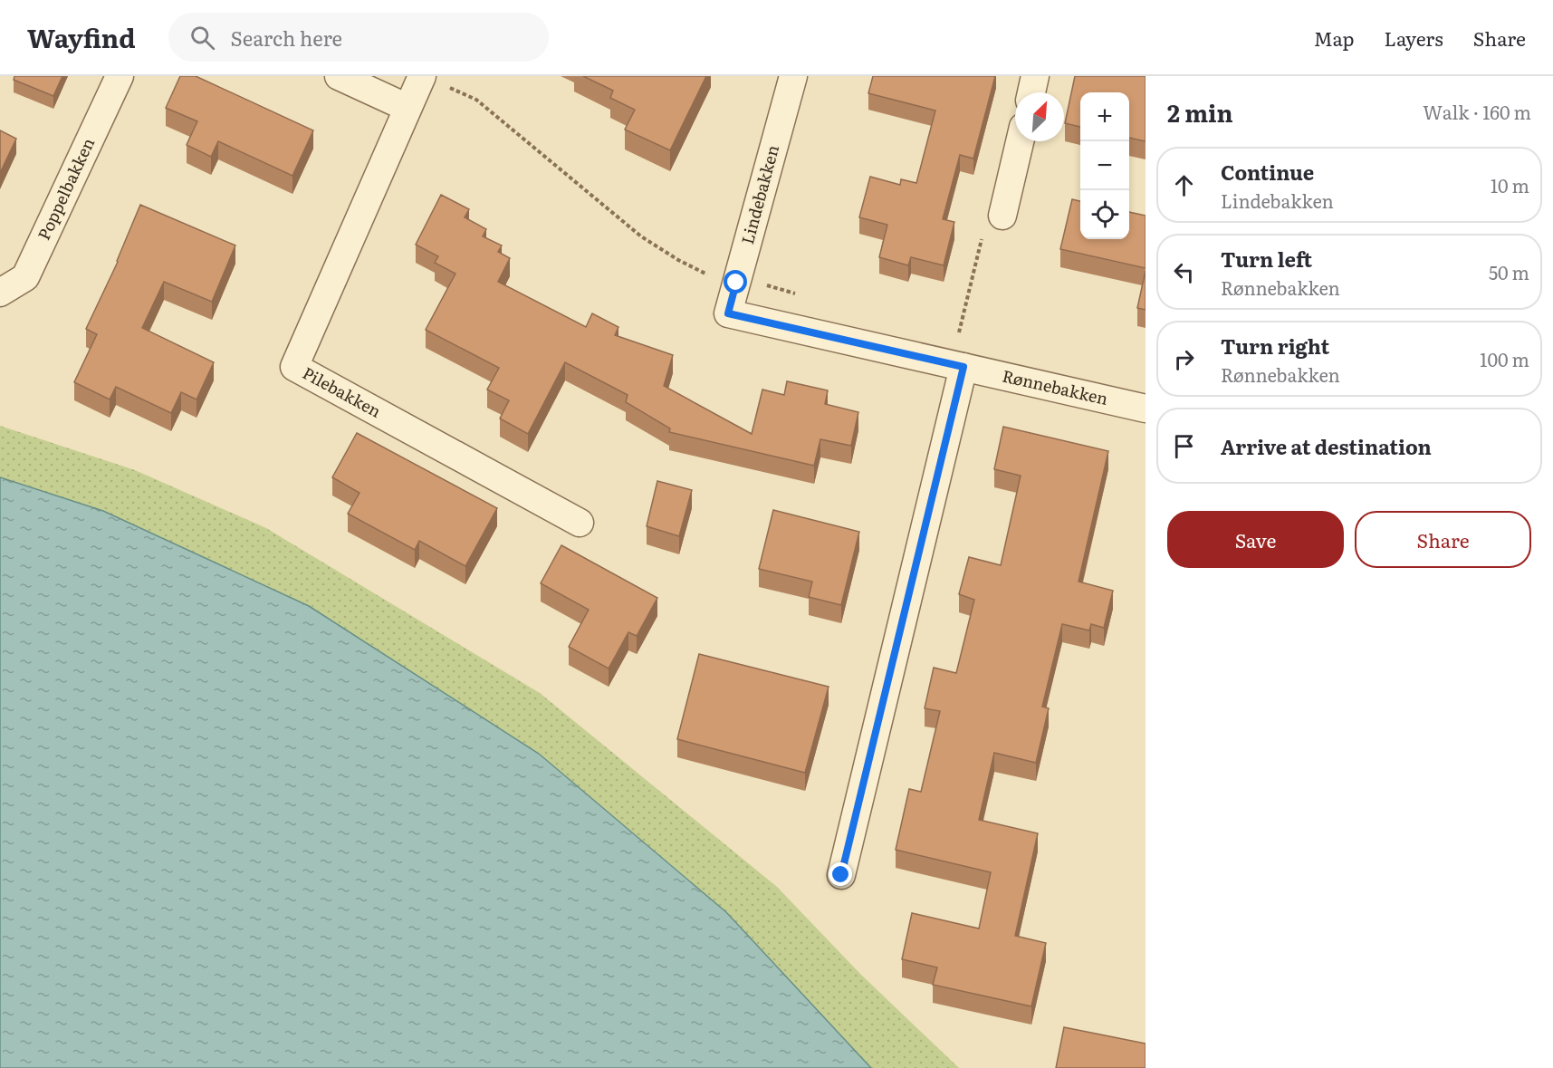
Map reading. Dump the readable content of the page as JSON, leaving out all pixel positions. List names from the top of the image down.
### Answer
{
  "streets": {
    "street": [
      "Poppelbakken",
      "Lindebakken",
      "Rønnebakken",
      "Pilebakken"
    ]
  },
  "crossings": [
    ["Lindebakken", "Rønnebakken"]
  ],
  "north": "top right",
  "page": {
    "header": "Wayfind",
    "search": "Search here",
    "nav": ["Map", "Layers", "Share"],
    "heading": ["2 min", "Walk · 160 m"],
    "map_buttons": ["+", "−"],
    "list": [
      ["Continue", "Lindebakken", "10 m"],
      ["Turn left", "Rønnebakken", "50 m"],
      ["Turn right", "Rønnebakken", "100 m"],
      "Arrive at destination"
    ],
    "buttons": ["Save", "Share"]
  }
}
